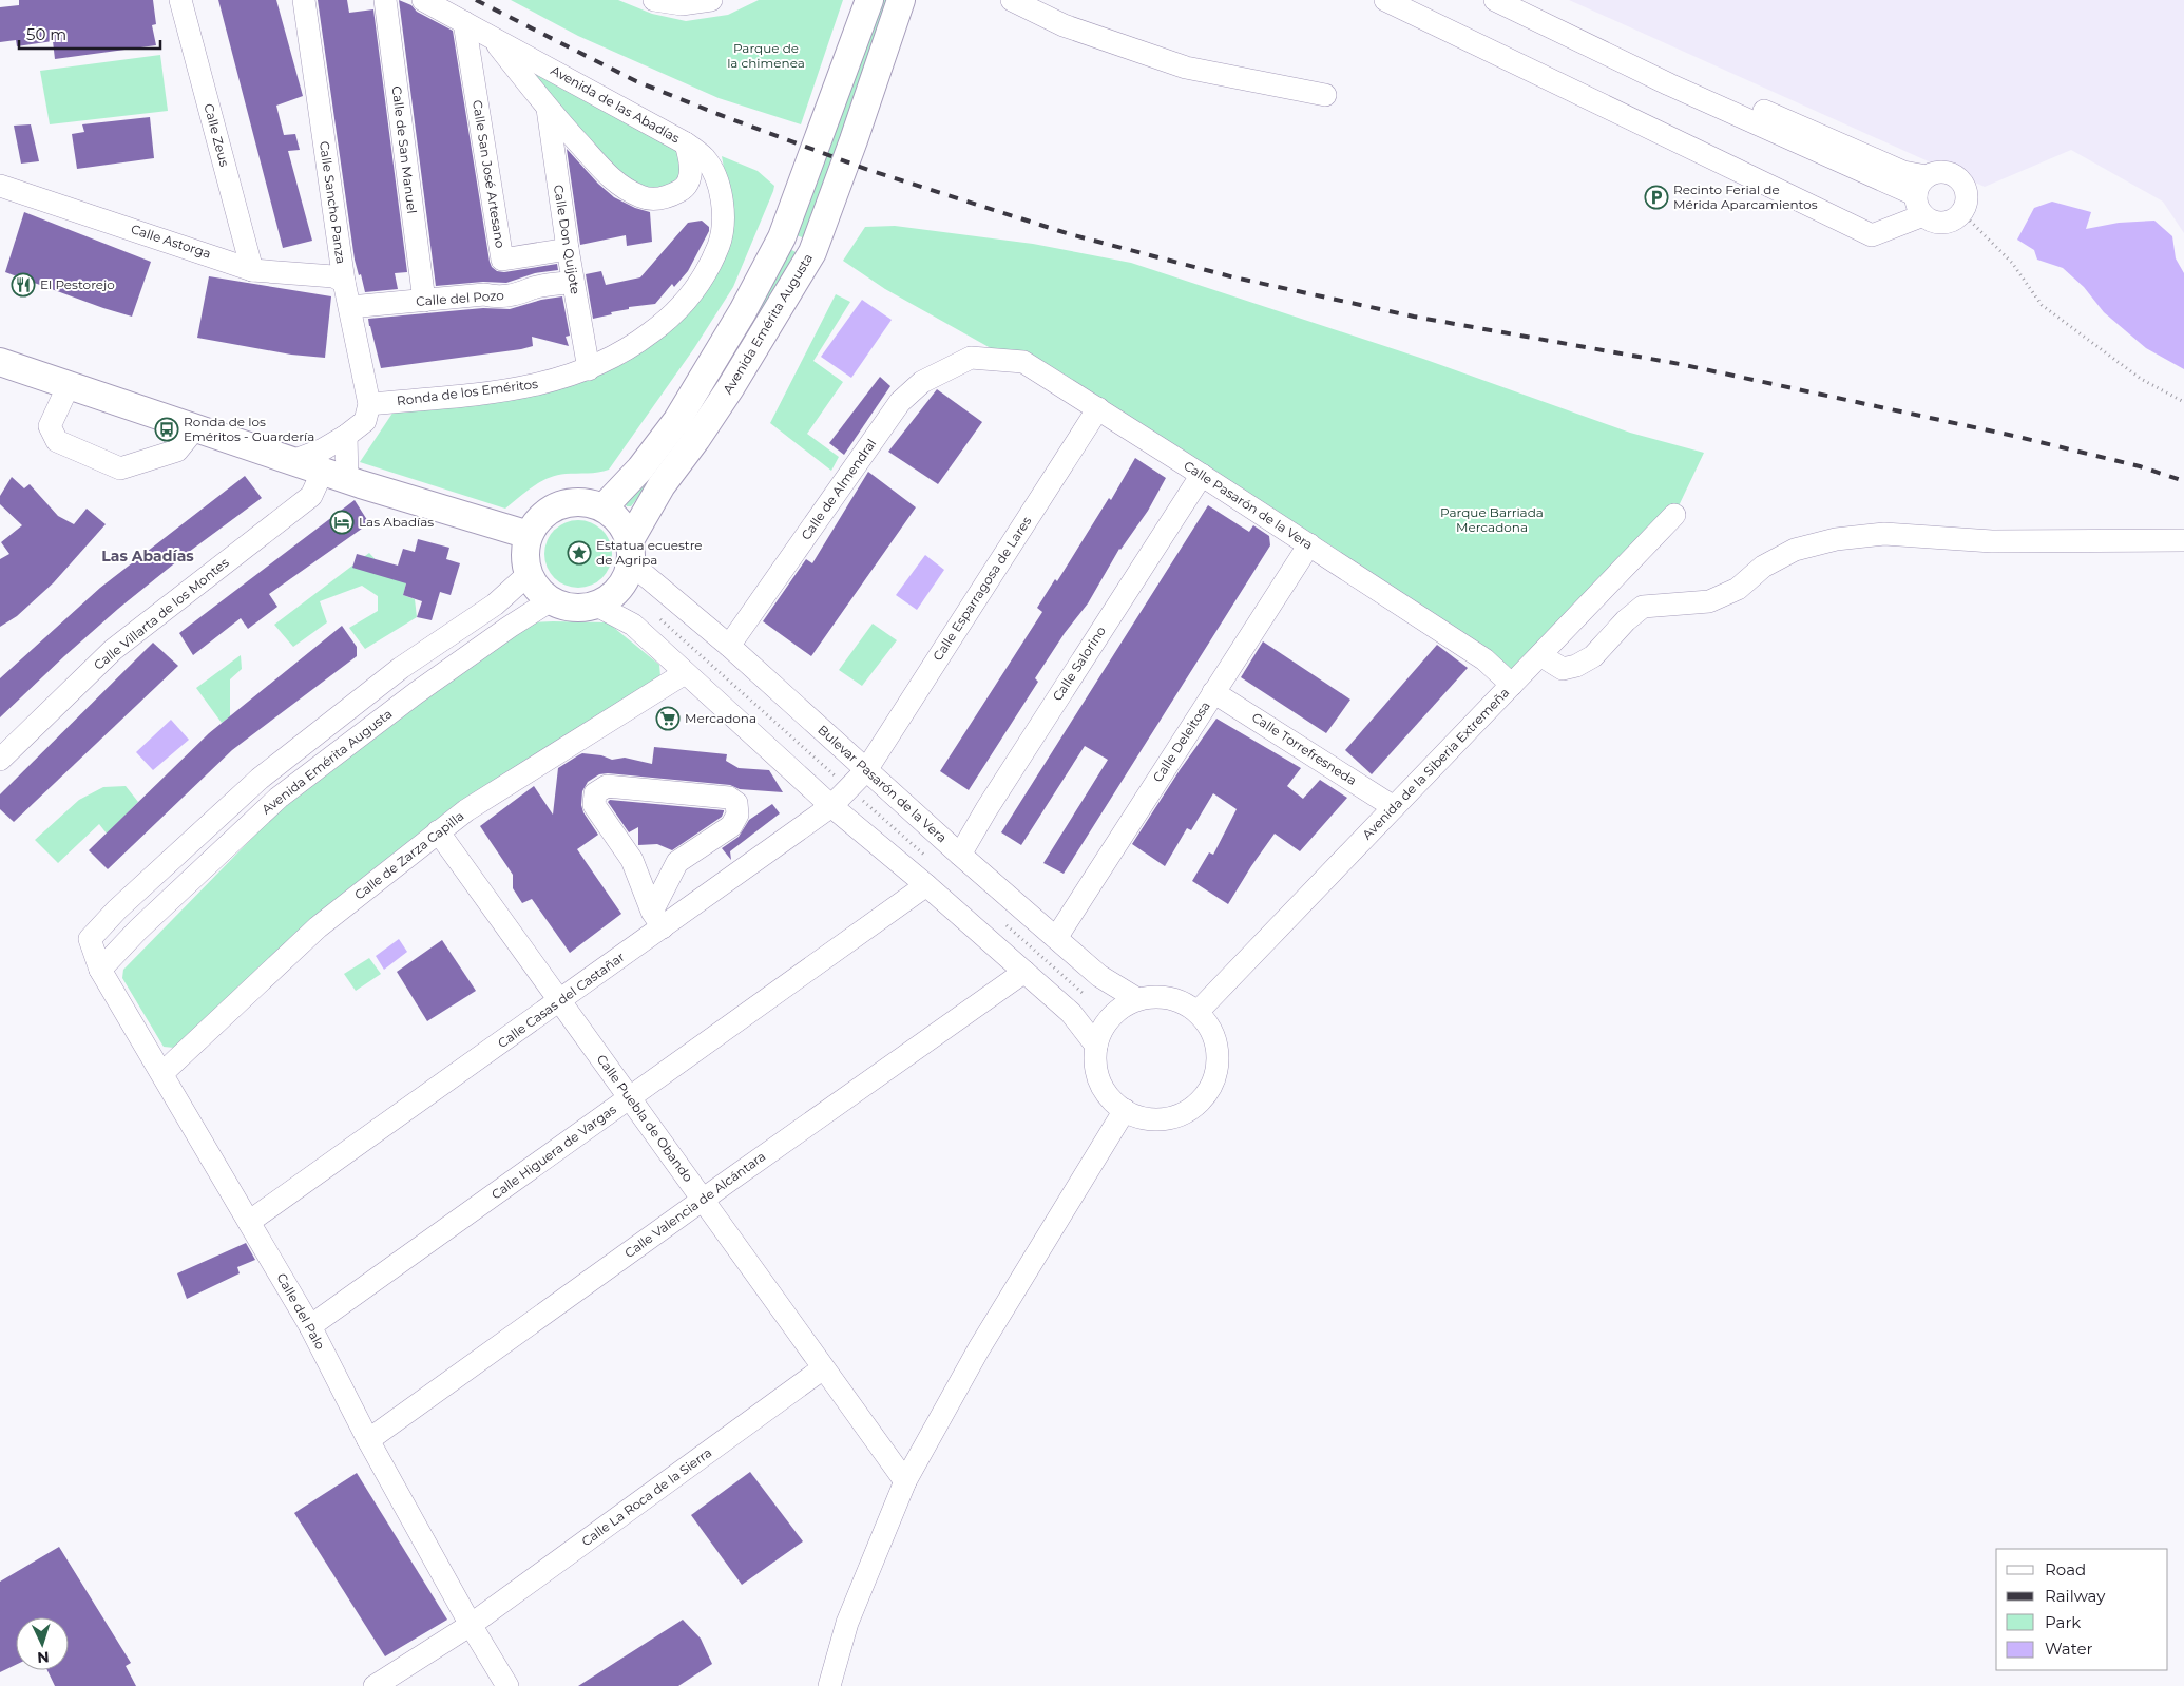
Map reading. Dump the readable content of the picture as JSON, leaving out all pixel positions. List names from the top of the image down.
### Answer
{
  "streets": {
    "main road": ["Avenida Emérita Augusta"],
    "street": [
      "Avenida de las Abadías",
      "Calle Zeus",
      "Calle de San Manuel",
      "Calle San José Artesano",
      "Calle Sancho Panza",
      "Calle Don Quijote",
      "Calle Astorga",
      "Calle del Pozo",
      "Ronda de los Eméritos",
      "Calle de Almendral",
      "Calle Pasarón de la Vera",
      "Calle Esparragosa de Lares",
      "Calle Villarta de los Montes",
      "Calle Salorino",
      "Calle Deleitosa",
      "Calle Torrefresneda",
      "Avenida de la Siberia Extremeña",
      "Bulevar Pasarón de la Vera",
      "Calle de Zarza Capilla",
      "Calle Casas del Castañar",
      "Calle Puebla de Obando",
      "Calle Higuera de Vargas",
      "Calle Valencia de Alcántara",
      "Calle del Palo",
      "Calle La Roca de la Sierra"
    ]
  },
  "crossings": [
    ["Avenida de las Abadías", "Calle San José Artesano"],
    ["Avenida de las Abadías", "Calle Don Quijote"],
    ["Avenida de las Abadías", "Ronda de los Eméritos"],
    ["Calle Zeus", "Calle Astorga"],
    ["Calle de San Manuel", "Calle del Pozo"],
    ["Calle San José Artesano", "Calle Don Quijote"],
    ["Calle Sancho Panza", "Calle Astorga"],
    ["Calle Sancho Panza", "Calle del Pozo"],
    ["Calle Sancho Panza", "Ronda de los Eméritos"],
    ["Calle Don Quijote", "Ronda de los Eméritos"],
    ["Avenida Emérita Augusta", "Bulevar Pasarón de la Vera"],
    ["Avenida Emérita Augusta", "Calle del Palo"],
    ["Calle de Almendral", "Calle Pasarón de la Vera"],
    ["Calle de Almendral", "Bulevar Pasarón de la Vera"],
    ["Calle Pasarón de la Vera", "Calle Esparragosa de Lares"],
    ["Calle Pasarón de la Vera", "Calle Salorino"],
    ["Calle Pasarón de la Vera", "Calle Deleitosa"],
    ["Calle Pasarón de la Vera", "Avenida de la Siberia Extremeña"],
    ["Calle Esparragosa de Lares", "Bulevar Pasarón de la Vera"],
    ["Calle Esparragosa de Lares", "Calle Casas del Castañar"],
    ["Calle Salorino", "Bulevar Pasarón de la Vera"],
    ["Calle Deleitosa", "Calle Torrefresneda"],
    ["Calle Deleitosa", "Bulevar Pasarón de la Vera"],
    ["Calle Torrefresneda", "Avenida de la Siberia Extremeña"],
    ["Avenida de la Siberia Extremeña", "Bulevar Pasarón de la Vera"],
    ["Bulevar Pasarón de la Vera", "Calle Casas del Castañar"],
    ["Calle de Zarza Capilla", "Calle Puebla de Obando"],
    ["Calle de Zarza Capilla", "Calle del Palo"],
    ["Calle Casas del Castañar", "Calle Puebla de Obando"],
    ["Calle Casas del Castañar", "Calle del Palo"],
    ["Calle Puebla de Obando", "Calle Higuera de Vargas"],
    ["Calle Puebla de Obando", "Calle Valencia de Alcántara"],
    ["Calle Puebla de Obando", "Calle La Roca de la Sierra"],
    ["Calle Higuera de Vargas", "Calle del Palo"],
    ["Calle Valencia de Alcántara", "Calle del Palo"],
    ["Calle del Palo", "Calle La Roca de la Sierra"]
  ],
  "districts": ["Las Abadías"],
  "parks": ["Parque de la chimenea", "Parque Barriada Mercadona"],
  "places": {
    "parking": ["Recinto Ferial de Mérida Aparcamientos"],
    "restaurant": ["El Pestorejo"],
    "bus stop": ["Ronda de los Eméritos - Guardería"],
    "hotel": ["Las Abadías"],
    "place": ["Estatua ecuestre de Agripa"],
    "supermarket": ["Mercadona"]
  },
  "legend": [
    "Road",
    "Railway",
    "Park",
    "Water"
  ],
  "scale_bar": "50 m",
  "north": "bottom"
}
